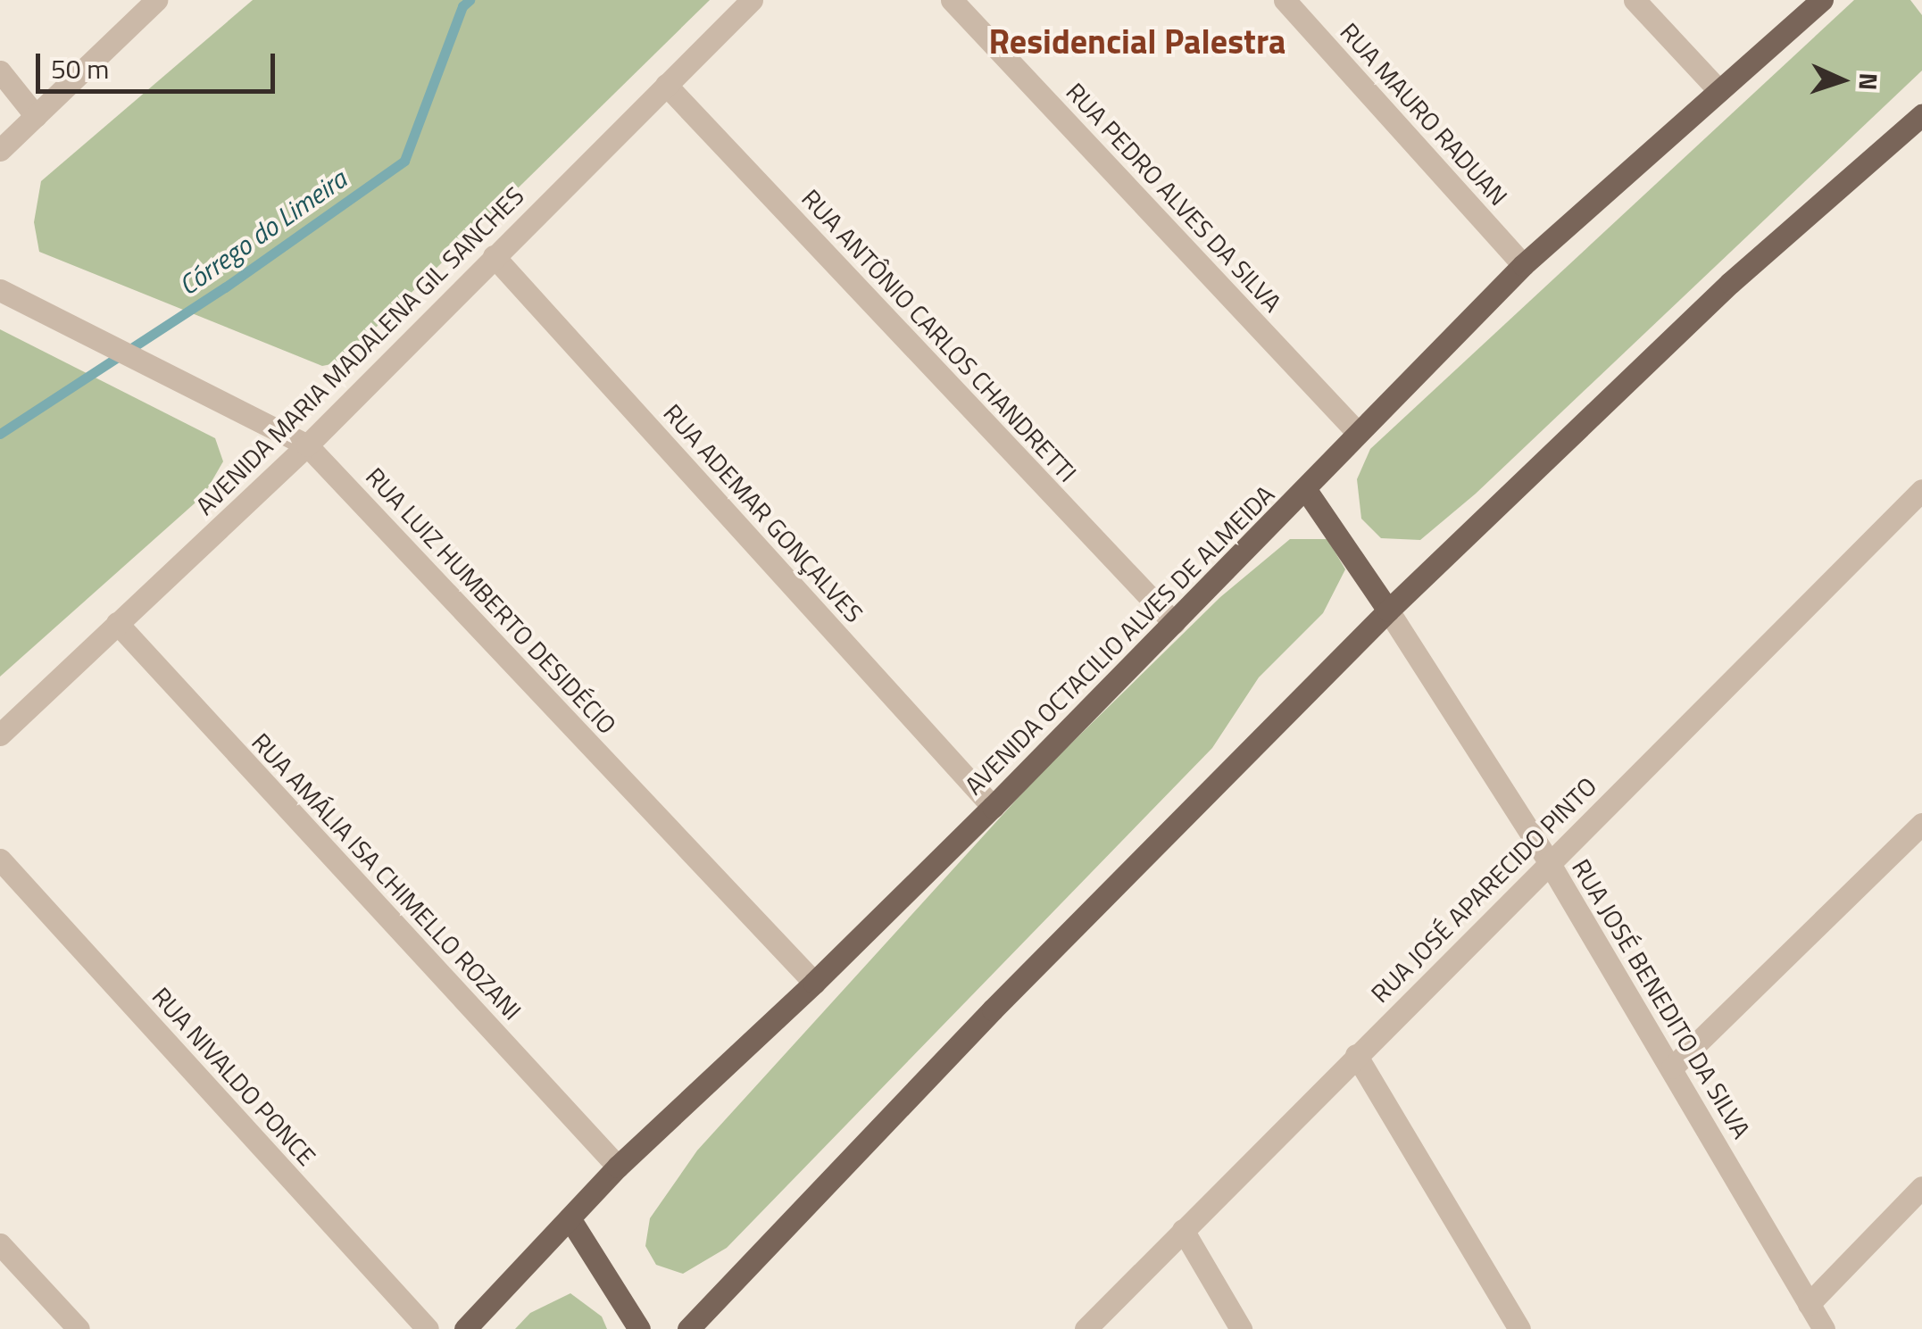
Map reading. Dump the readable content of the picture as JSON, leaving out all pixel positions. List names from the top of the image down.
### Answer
{
  "streets": {
    "main road": ["AVENIDA OCTACILIO ALVES DE ALMEIDA"],
    "street": [
      "RUA MAURO RADUAN",
      "RUA PEDRO ALVES DA SILVA",
      "RUA ANTÔNIO CARLOS CHANDRETTI",
      "AVENIDA MARIA MADALENA GIL SANCHES",
      "RUA ADEMAR GONÇALVES",
      "RUA LUIZ HUMBERTO DESIDÉCIO",
      "RUA AMÁLIA ISA CHIMELLO ROZANI",
      "RUA JOSÉ APARECIDO PINTO",
      "RUA JOSÉ BENEDITO DA SILVA",
      "RUA NIVALDO PONCE"
    ]
  },
  "crossings": [
    ["RUA MAURO RADUAN", "AVENIDA OCTACILIO ALVES DE ALMEIDA"],
    ["RUA PEDRO ALVES DA SILVA", "AVENIDA OCTACILIO ALVES DE ALMEIDA"],
    ["RUA ANTÔNIO CARLOS CHANDRETTI", "AVENIDA MARIA MADALENA GIL SANCHES"],
    ["RUA ANTÔNIO CARLOS CHANDRETTI", "AVENIDA OCTACILIO ALVES DE ALMEIDA"],
    ["AVENIDA MARIA MADALENA GIL SANCHES", "RUA ADEMAR GONÇALVES"],
    ["AVENIDA MARIA MADALENA GIL SANCHES", "RUA LUIZ HUMBERTO DESIDÉCIO"],
    ["AVENIDA MARIA MADALENA GIL SANCHES", "RUA AMÁLIA ISA CHIMELLO ROZANI"],
    ["RUA ADEMAR GONÇALVES", "AVENIDA OCTACILIO ALVES DE ALMEIDA"],
    ["RUA LUIZ HUMBERTO DESIDÉCIO", "AVENIDA OCTACILIO ALVES DE ALMEIDA"],
    ["AVENIDA OCTACILIO ALVES DE ALMEIDA", "RUA AMÁLIA ISA CHIMELLO ROZANI"],
    ["RUA JOSÉ APARECIDO PINTO", "RUA JOSÉ BENEDITO DA SILVA"]
  ],
  "districts": ["Residencial Palestra"],
  "water": ["Córrego do Limeira"],
  "scale_bar": "50 m",
  "north": "right"
}
